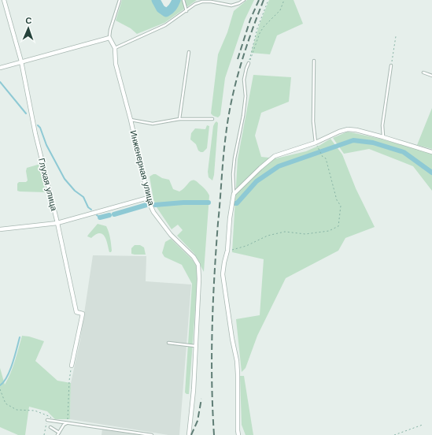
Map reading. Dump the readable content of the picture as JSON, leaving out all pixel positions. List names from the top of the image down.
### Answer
{
  "streets": {
    "street": ["Инженерная улица", "Глухая улица"]
  },
  "north": "top"
}
